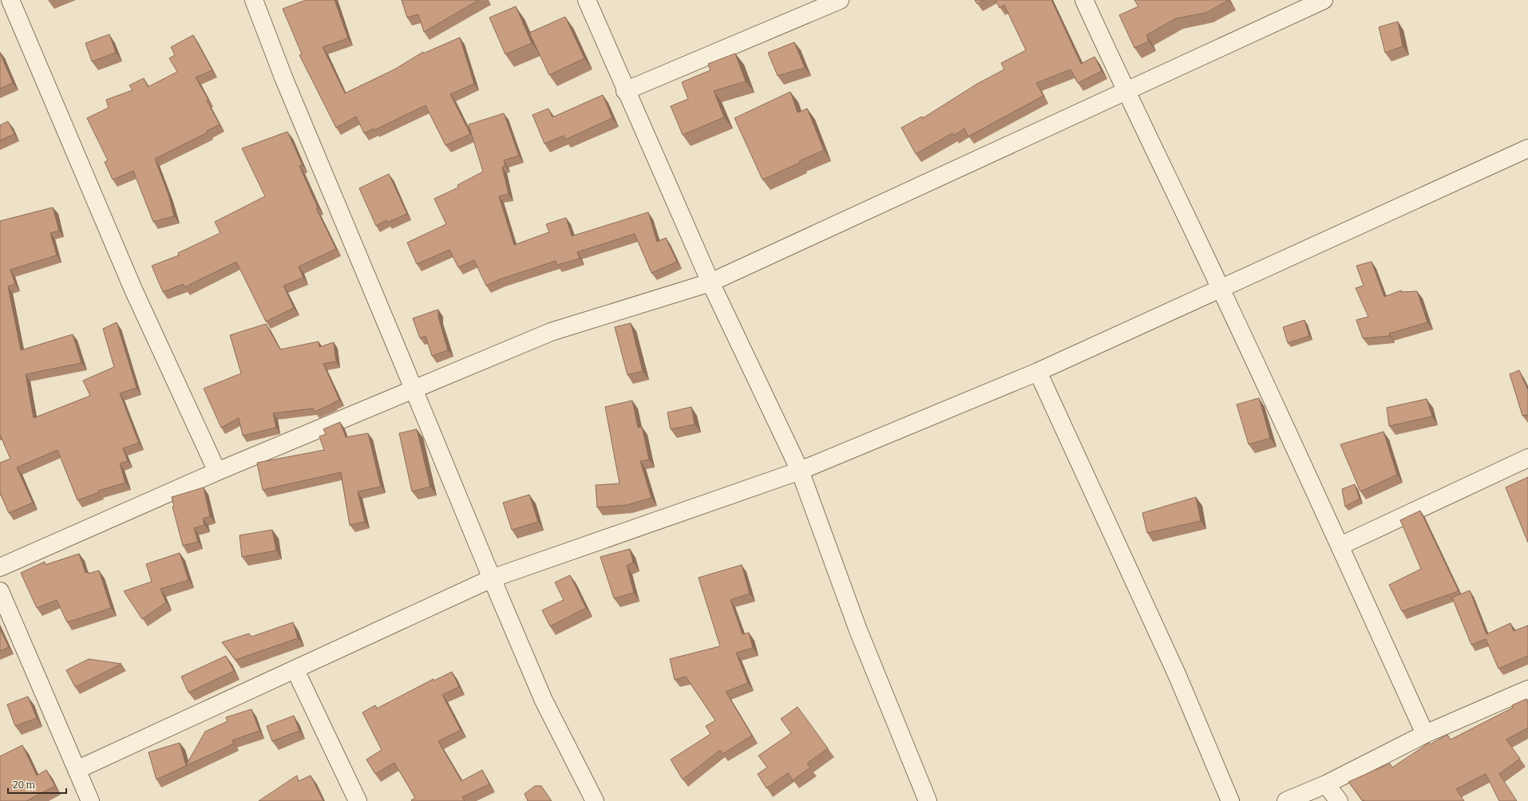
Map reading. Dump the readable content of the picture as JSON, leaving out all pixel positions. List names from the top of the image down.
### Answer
{
  "scale_bar": "20 m"
}
